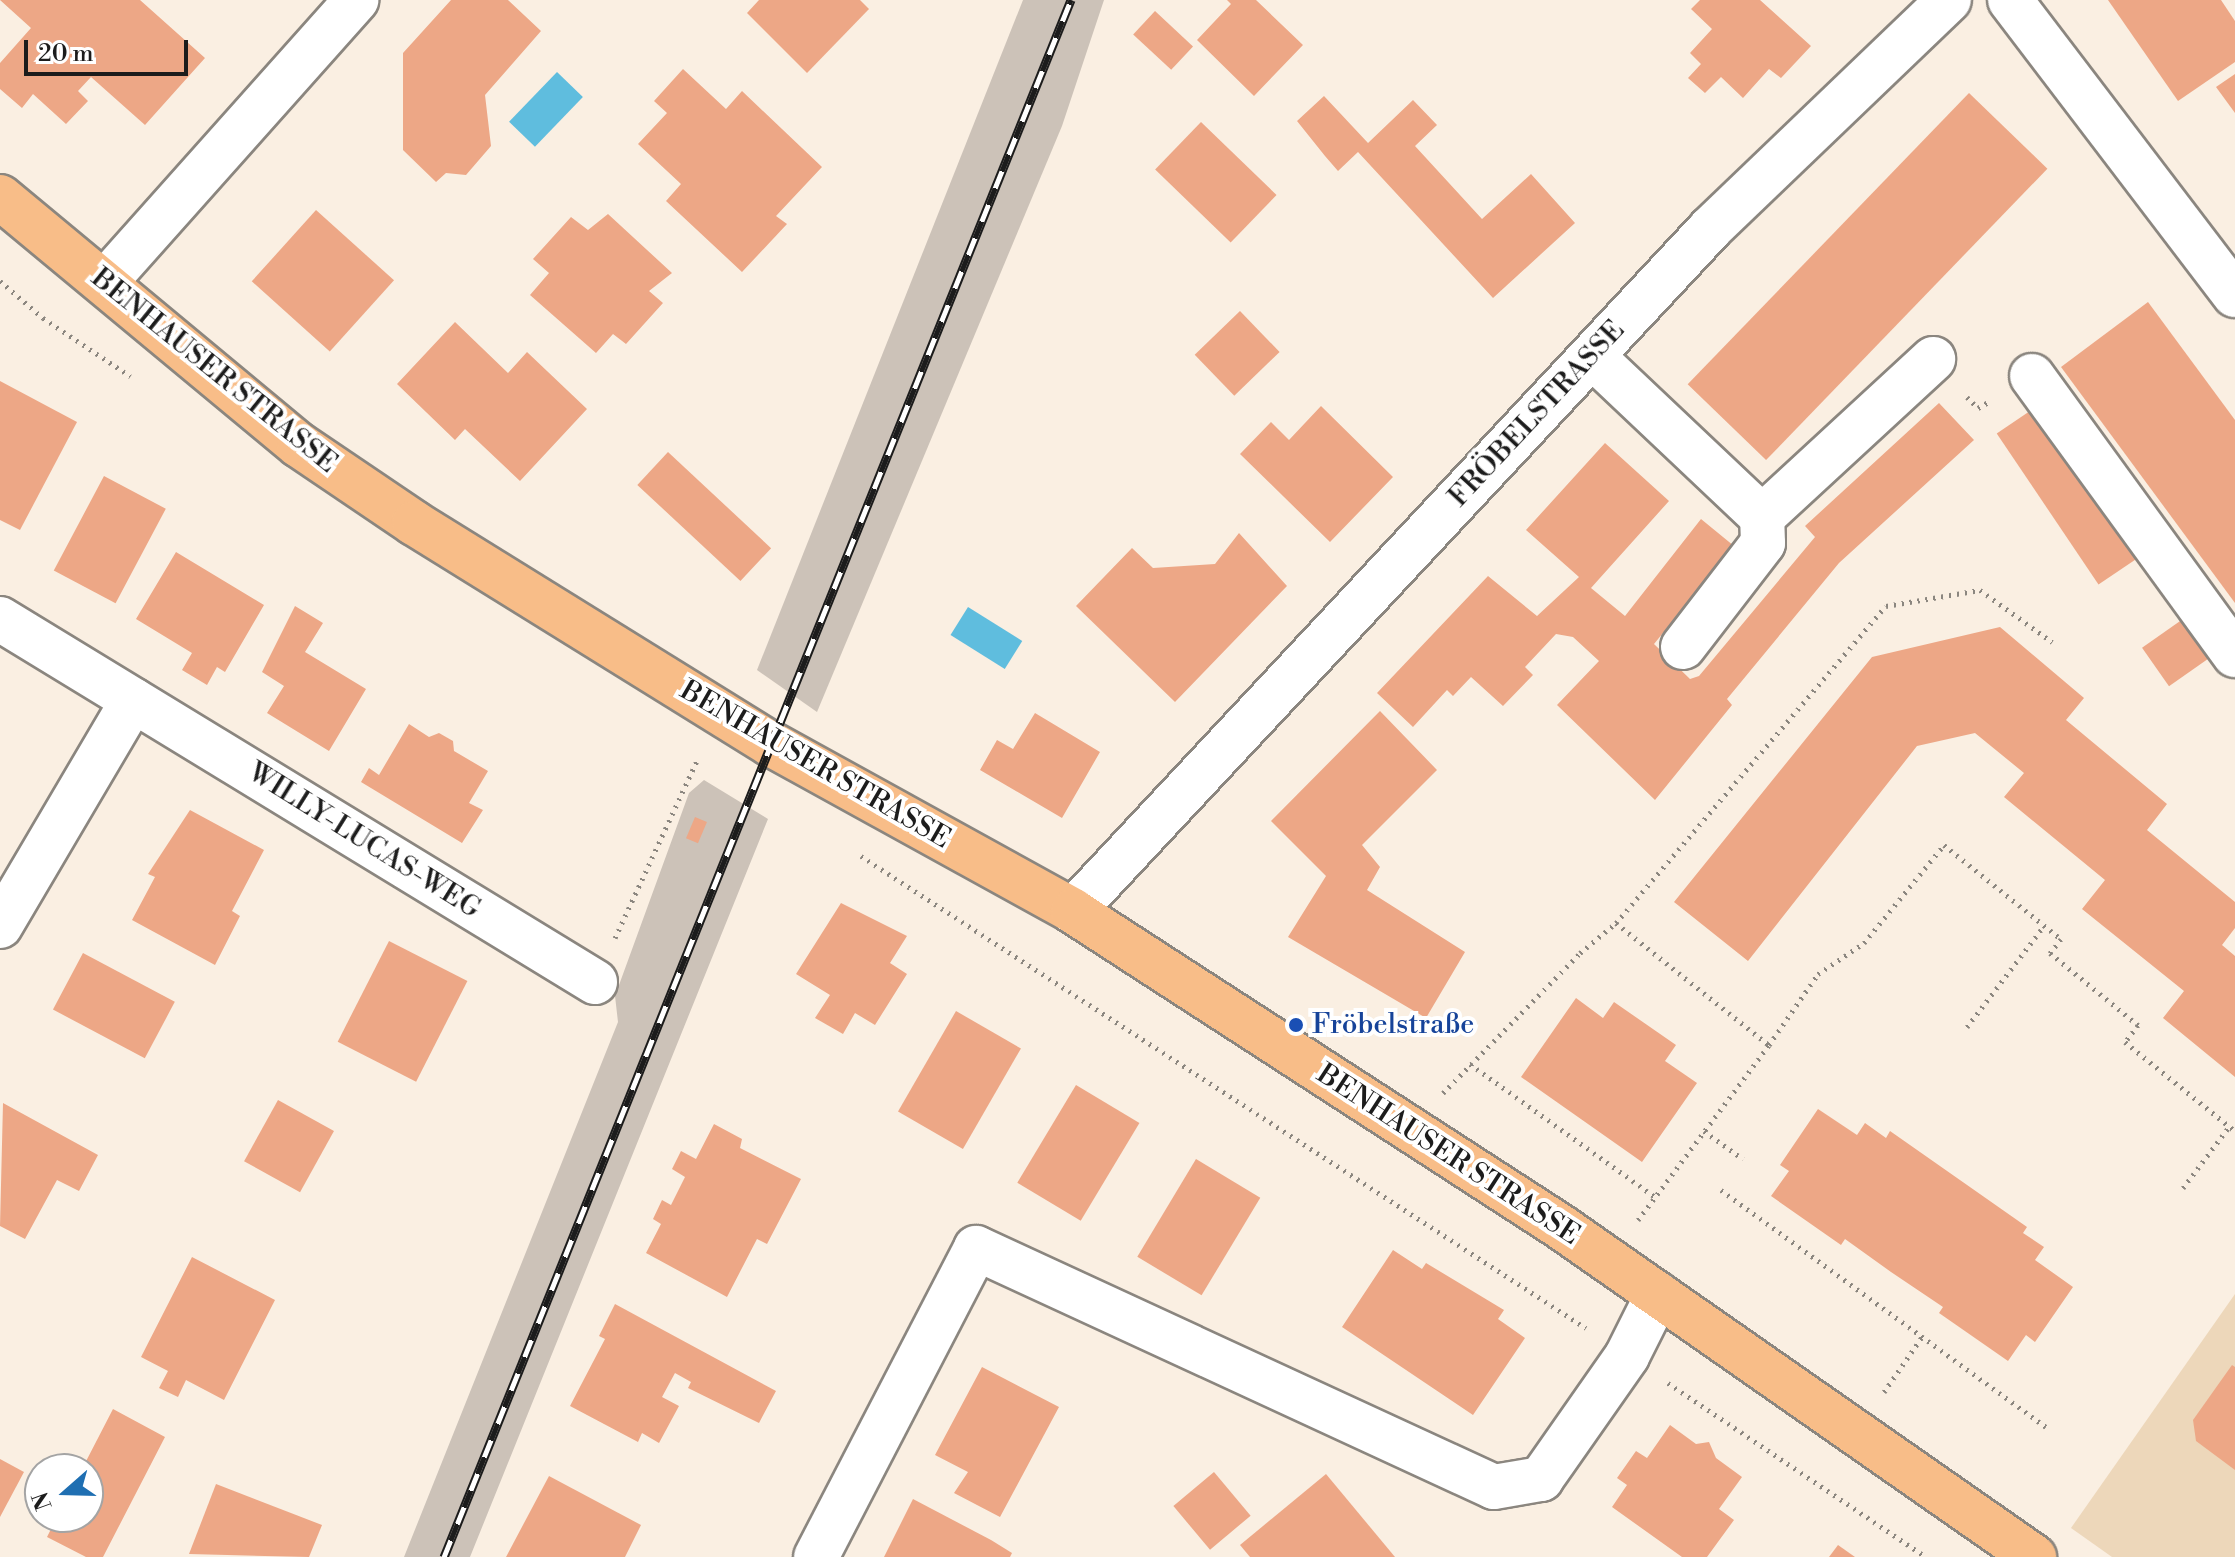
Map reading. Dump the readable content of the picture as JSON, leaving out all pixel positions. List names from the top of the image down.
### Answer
{
  "streets": {
    "main road": ["BENHAUSER STRASSE"],
    "street": ["FRÖBELSTRASSE", "WILLY-LUCAS-WEG"]
  },
  "crossings": [
    ["BENHAUSER STRASSE", "FRÖBELSTRASSE"]
  ],
  "places": ["Fröbelstraße"],
  "scale_bar": "20 m",
  "north": "left"
}
